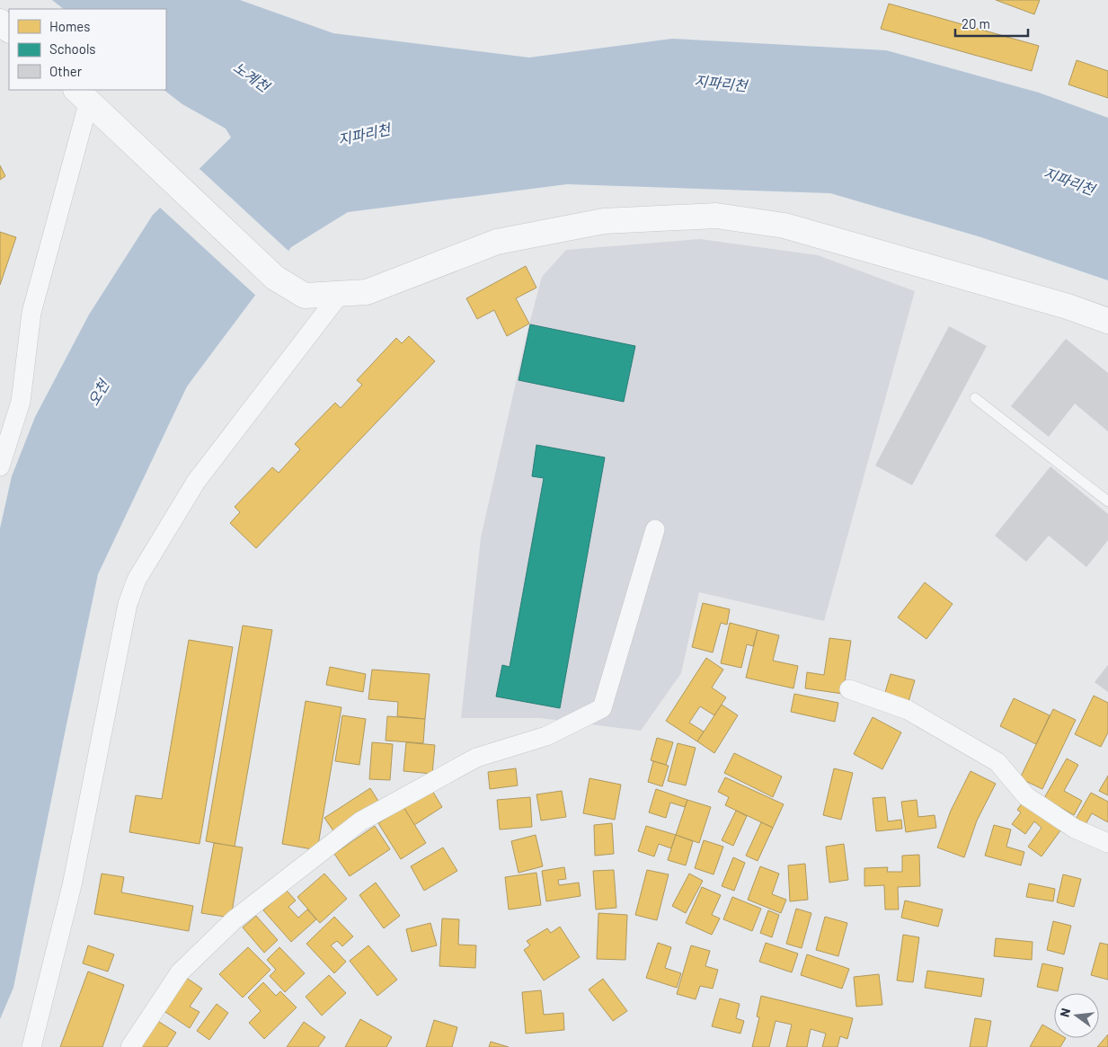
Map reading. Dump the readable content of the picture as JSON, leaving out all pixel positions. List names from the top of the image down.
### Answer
{
  "water": ["노계천", "지파리천", "오천"],
  "legend": ["Homes", "Schools", "Other"],
  "scale_bar": "20 m",
  "north": "left"
}
